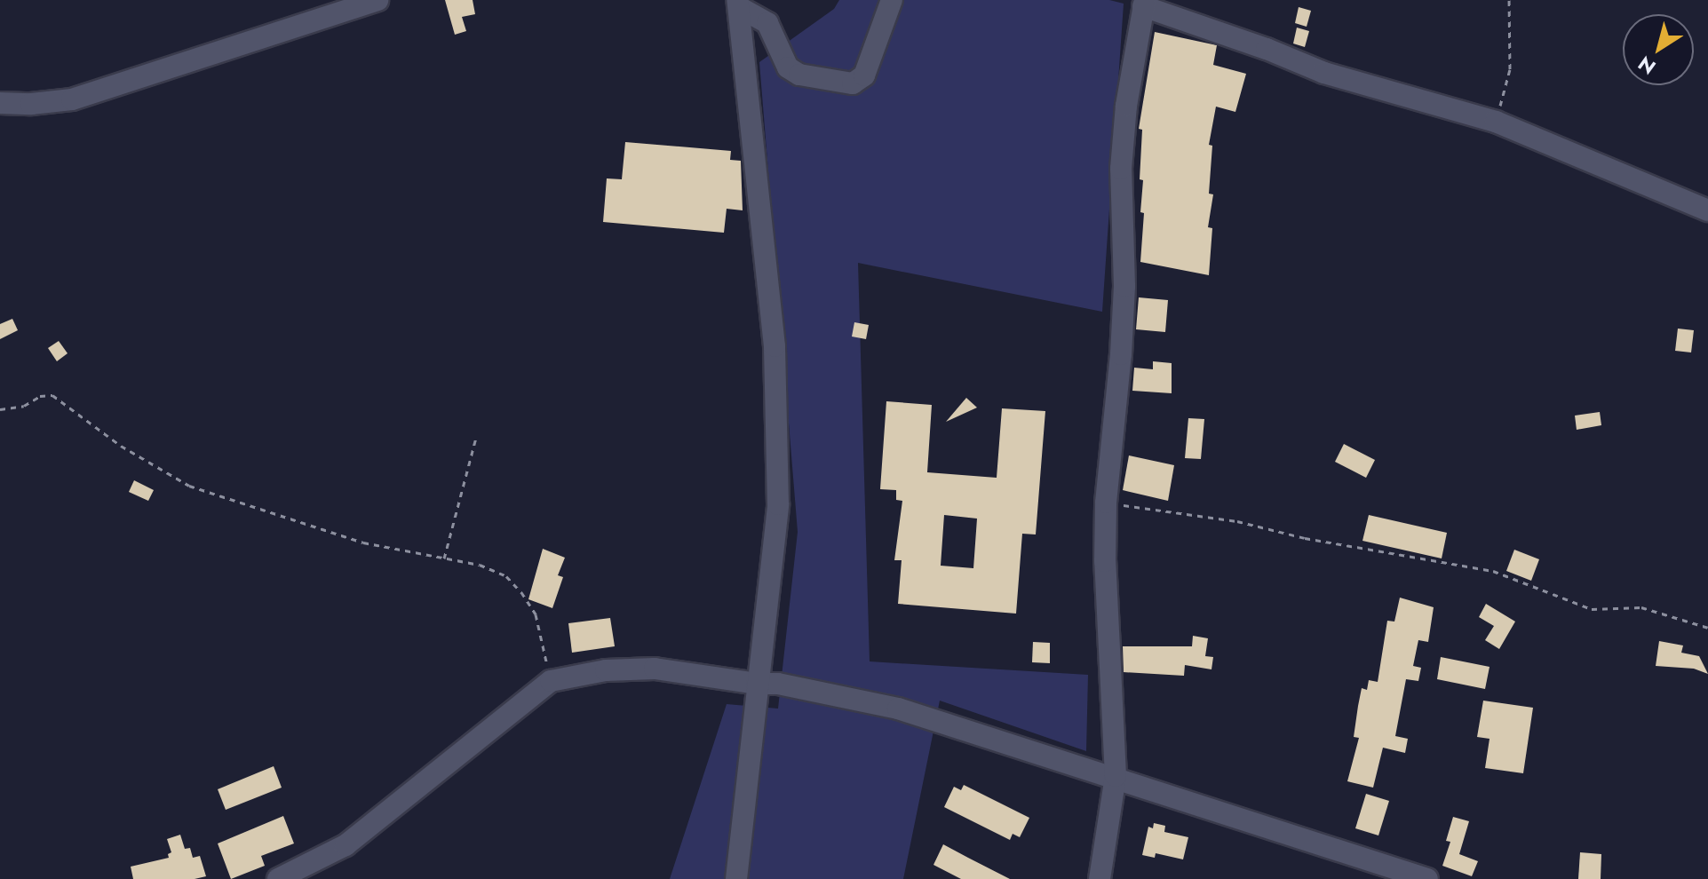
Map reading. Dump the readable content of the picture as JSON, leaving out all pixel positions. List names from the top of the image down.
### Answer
{
  "north": "bottom left"
}
